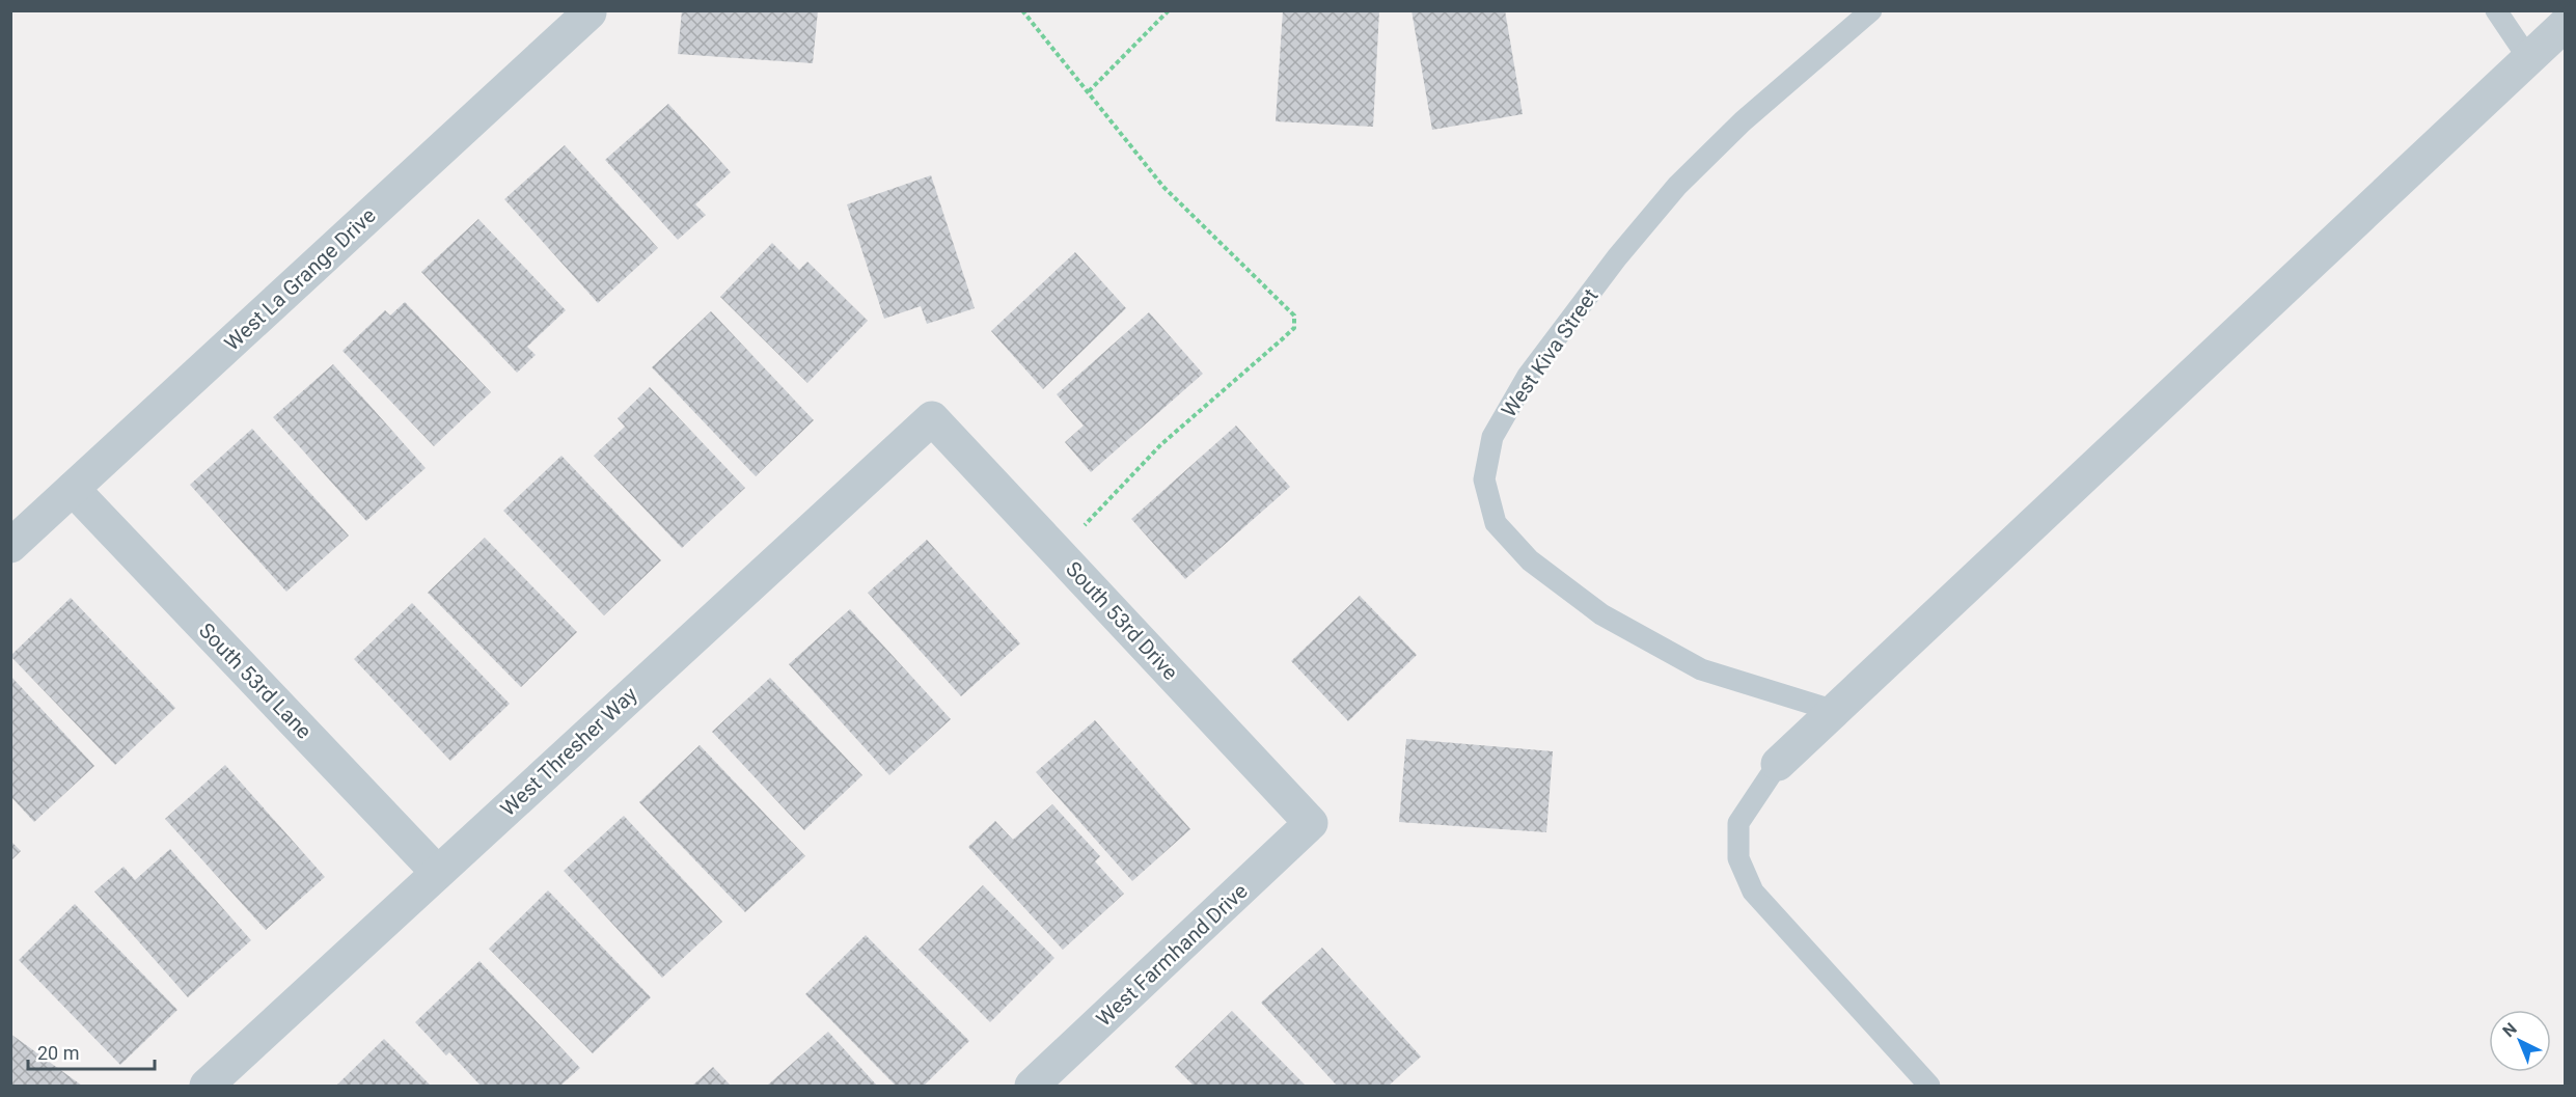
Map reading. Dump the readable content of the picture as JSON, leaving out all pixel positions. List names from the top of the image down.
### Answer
{
  "streets": {
    "street": [
      "West La Grange Drive",
      "South 53rd Drive",
      "South 53rd Lane",
      "West Thresher Way",
      "West Farmhand Drive"
    ],
    "lane": ["West Kiva Street"]
  },
  "crossings": [
    ["West La Grange Drive", "South 53rd Lane"],
    ["South 53rd Drive", "West Thresher Way"],
    ["South 53rd Drive", "West Farmhand Drive"],
    ["South 53rd Lane", "West Thresher Way"]
  ],
  "scale_bar": "20 m",
  "north": "top left"
}
